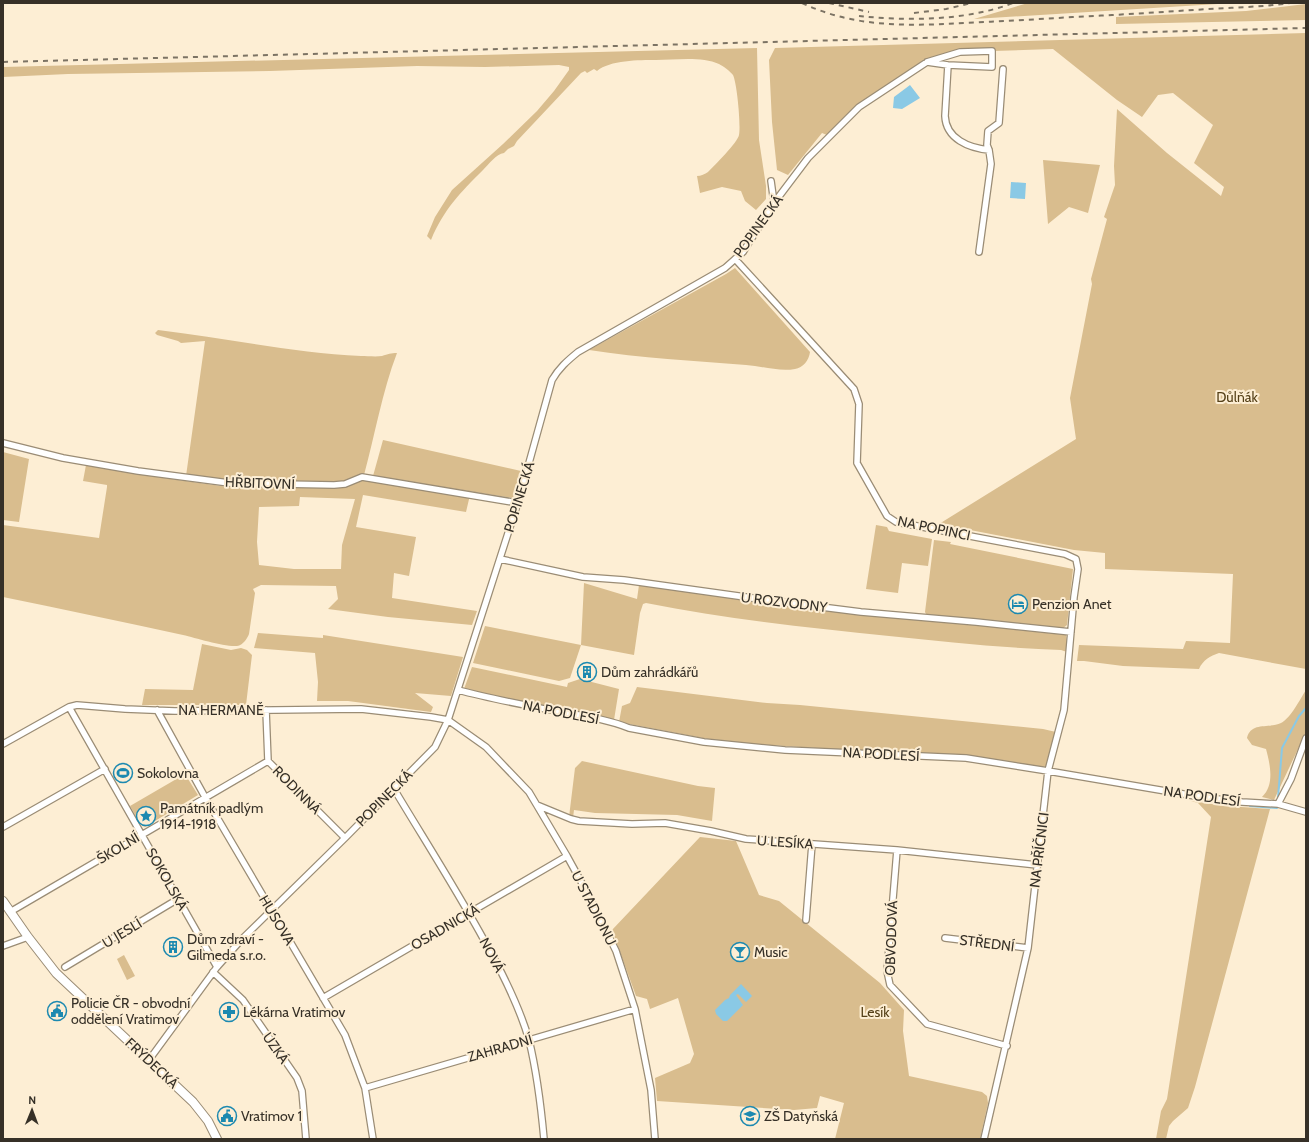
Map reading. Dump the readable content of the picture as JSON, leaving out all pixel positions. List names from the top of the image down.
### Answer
{
  "streets": {
    "main road": ["FRÝDECKÁ"],
    "street": [
      "POPINECKÁ",
      "HŘBITOVNÍ",
      "NA POPINCI",
      "U ROZVODNY",
      "NA HERMANĚ",
      "NA PODLESÍ",
      "RODINNÁ",
      "U LESÍKA",
      "ŠKOLNÍ",
      "NA PŘÍČNICI",
      "SOKOLSKÁ",
      "U STADIONU",
      "HUSOVA",
      "OSADNICKÁ",
      "U JESLÍ",
      "OBVODOVÁ",
      "STŘEDNÍ",
      "NOVÁ",
      "ÚZKÁ",
      "ZAHRADNÍ"
    ]
  },
  "crossings": [
    ["POPINECKÁ", "HŘBITOVNÍ"],
    ["POPINECKÁ", "NA POPINCI"],
    ["POPINECKÁ", "U ROZVODNY"],
    ["POPINECKÁ", "NA HERMANĚ"],
    ["POPINECKÁ", "NA PODLESÍ"],
    ["POPINECKÁ", "RODINNÁ"],
    ["POPINECKÁ", "SOKOLSKÁ"],
    ["POPINECKÁ", "U STADIONU"],
    ["POPINECKÁ", "HUSOVA"],
    ["POPINECKÁ", "NOVÁ"],
    ["POPINECKÁ", "ÚZKÁ"],
    ["POPINECKÁ", "FRÝDECKÁ"],
    ["NA POPINCI", "NA PŘÍČNICI"],
    ["U ROZVODNY", "NA PŘÍČNICI"],
    ["NA HERMANĚ", "RODINNÁ"],
    ["NA HERMANĚ", "SOKOLSKÁ"],
    ["NA HERMANĚ", "U STADIONU"],
    ["NA HERMANĚ", "HUSOVA"],
    ["NA PODLESÍ", "NA PŘÍČNICI"],
    ["RODINNÁ", "ŠKOLNÍ"],
    ["U LESÍKA", "NA PŘÍČNICI"],
    ["U LESÍKA", "U STADIONU"],
    ["U LESÍKA", "OBVODOVÁ"],
    ["ŠKOLNÍ", "SOKOLSKÁ"],
    ["ŠKOLNÍ", "HUSOVA"],
    ["ŠKOLNÍ", "FRÝDECKÁ"],
    ["NA PŘÍČNICI", "OBVODOVÁ"],
    ["NA PŘÍČNICI", "STŘEDNÍ"],
    ["SOKOLSKÁ", "U JESLÍ"],
    ["SOKOLSKÁ", "ÚZKÁ"],
    ["U STADIONU", "OSADNICKÁ"],
    ["U STADIONU", "ZAHRADNÍ"],
    ["HUSOVA", "OSADNICKÁ"],
    ["HUSOVA", "ZAHRADNÍ"],
    ["OSADNICKÁ", "NOVÁ"],
    ["NOVÁ", "ZAHRADNÍ"]
  ],
  "parks": ["Důlňák", "Lesík"],
  "places": {
    "hotel": ["Penzion Anet"],
    "building": ["Dům zahrádkářů", "Dům zdraví - Gilmeda s.r.o."],
    "sports": ["Sokolovna"],
    "place": ["Památník padlým 1914-1918"],
    "bar": ["Music"],
    "public building": ["Policie ČR - obvodní oddělení Vratimov", "Vratimov 1"],
    "pharmacy": ["Lékárna Vratimov"],
    "school or university": ["ZŠ Datyňská"]
  },
  "north": "top"
}
